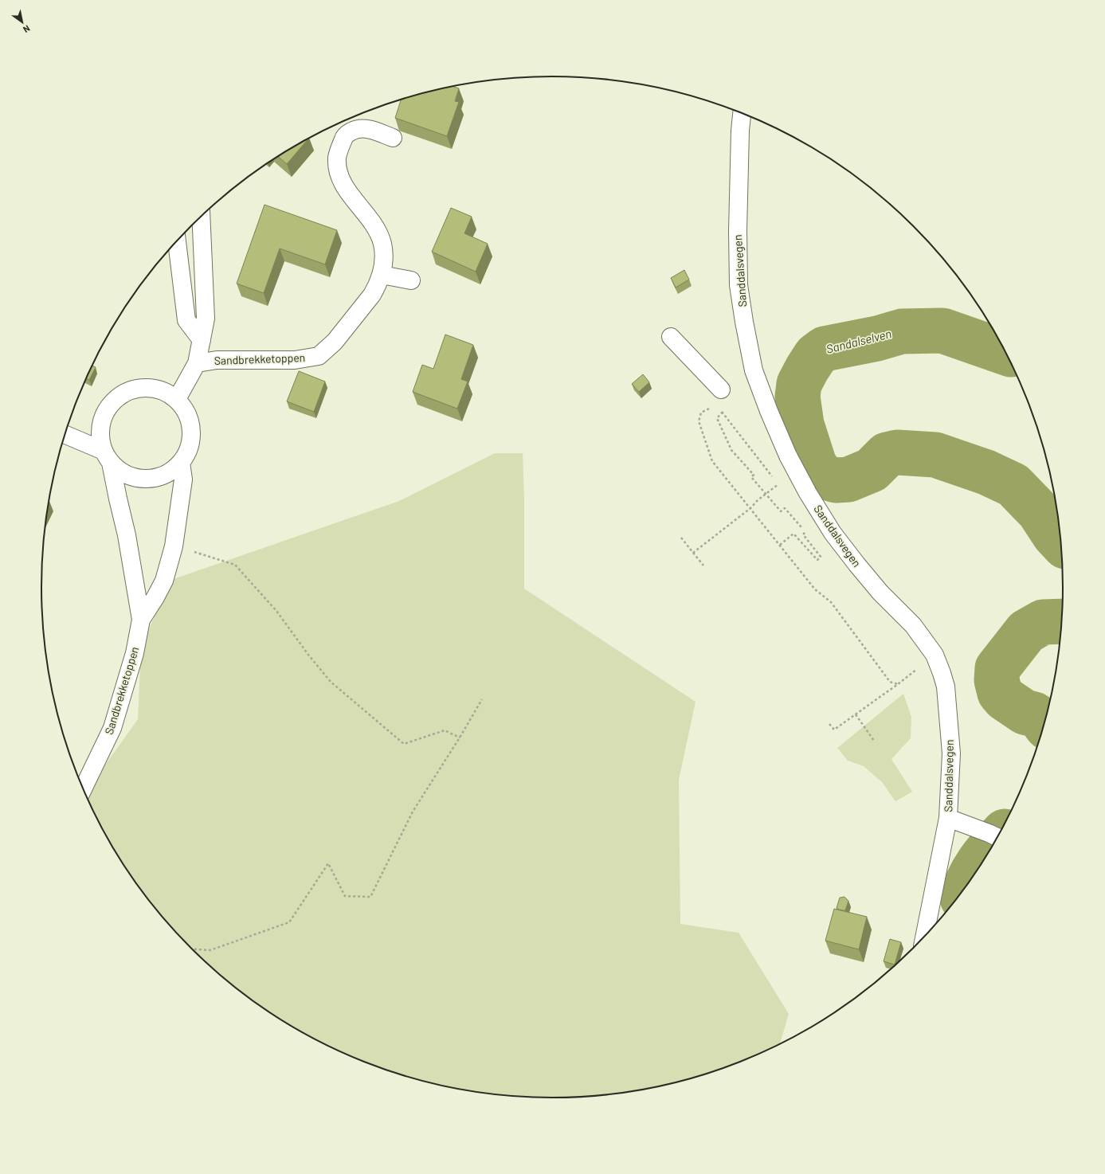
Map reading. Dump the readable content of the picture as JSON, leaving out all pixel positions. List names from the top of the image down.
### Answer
{
  "streets": {
    "street": ["Sanddalsvegen", "Sandbrekketoppen"]
  },
  "water": ["Sandalselven"],
  "north": "bottom right"
}
